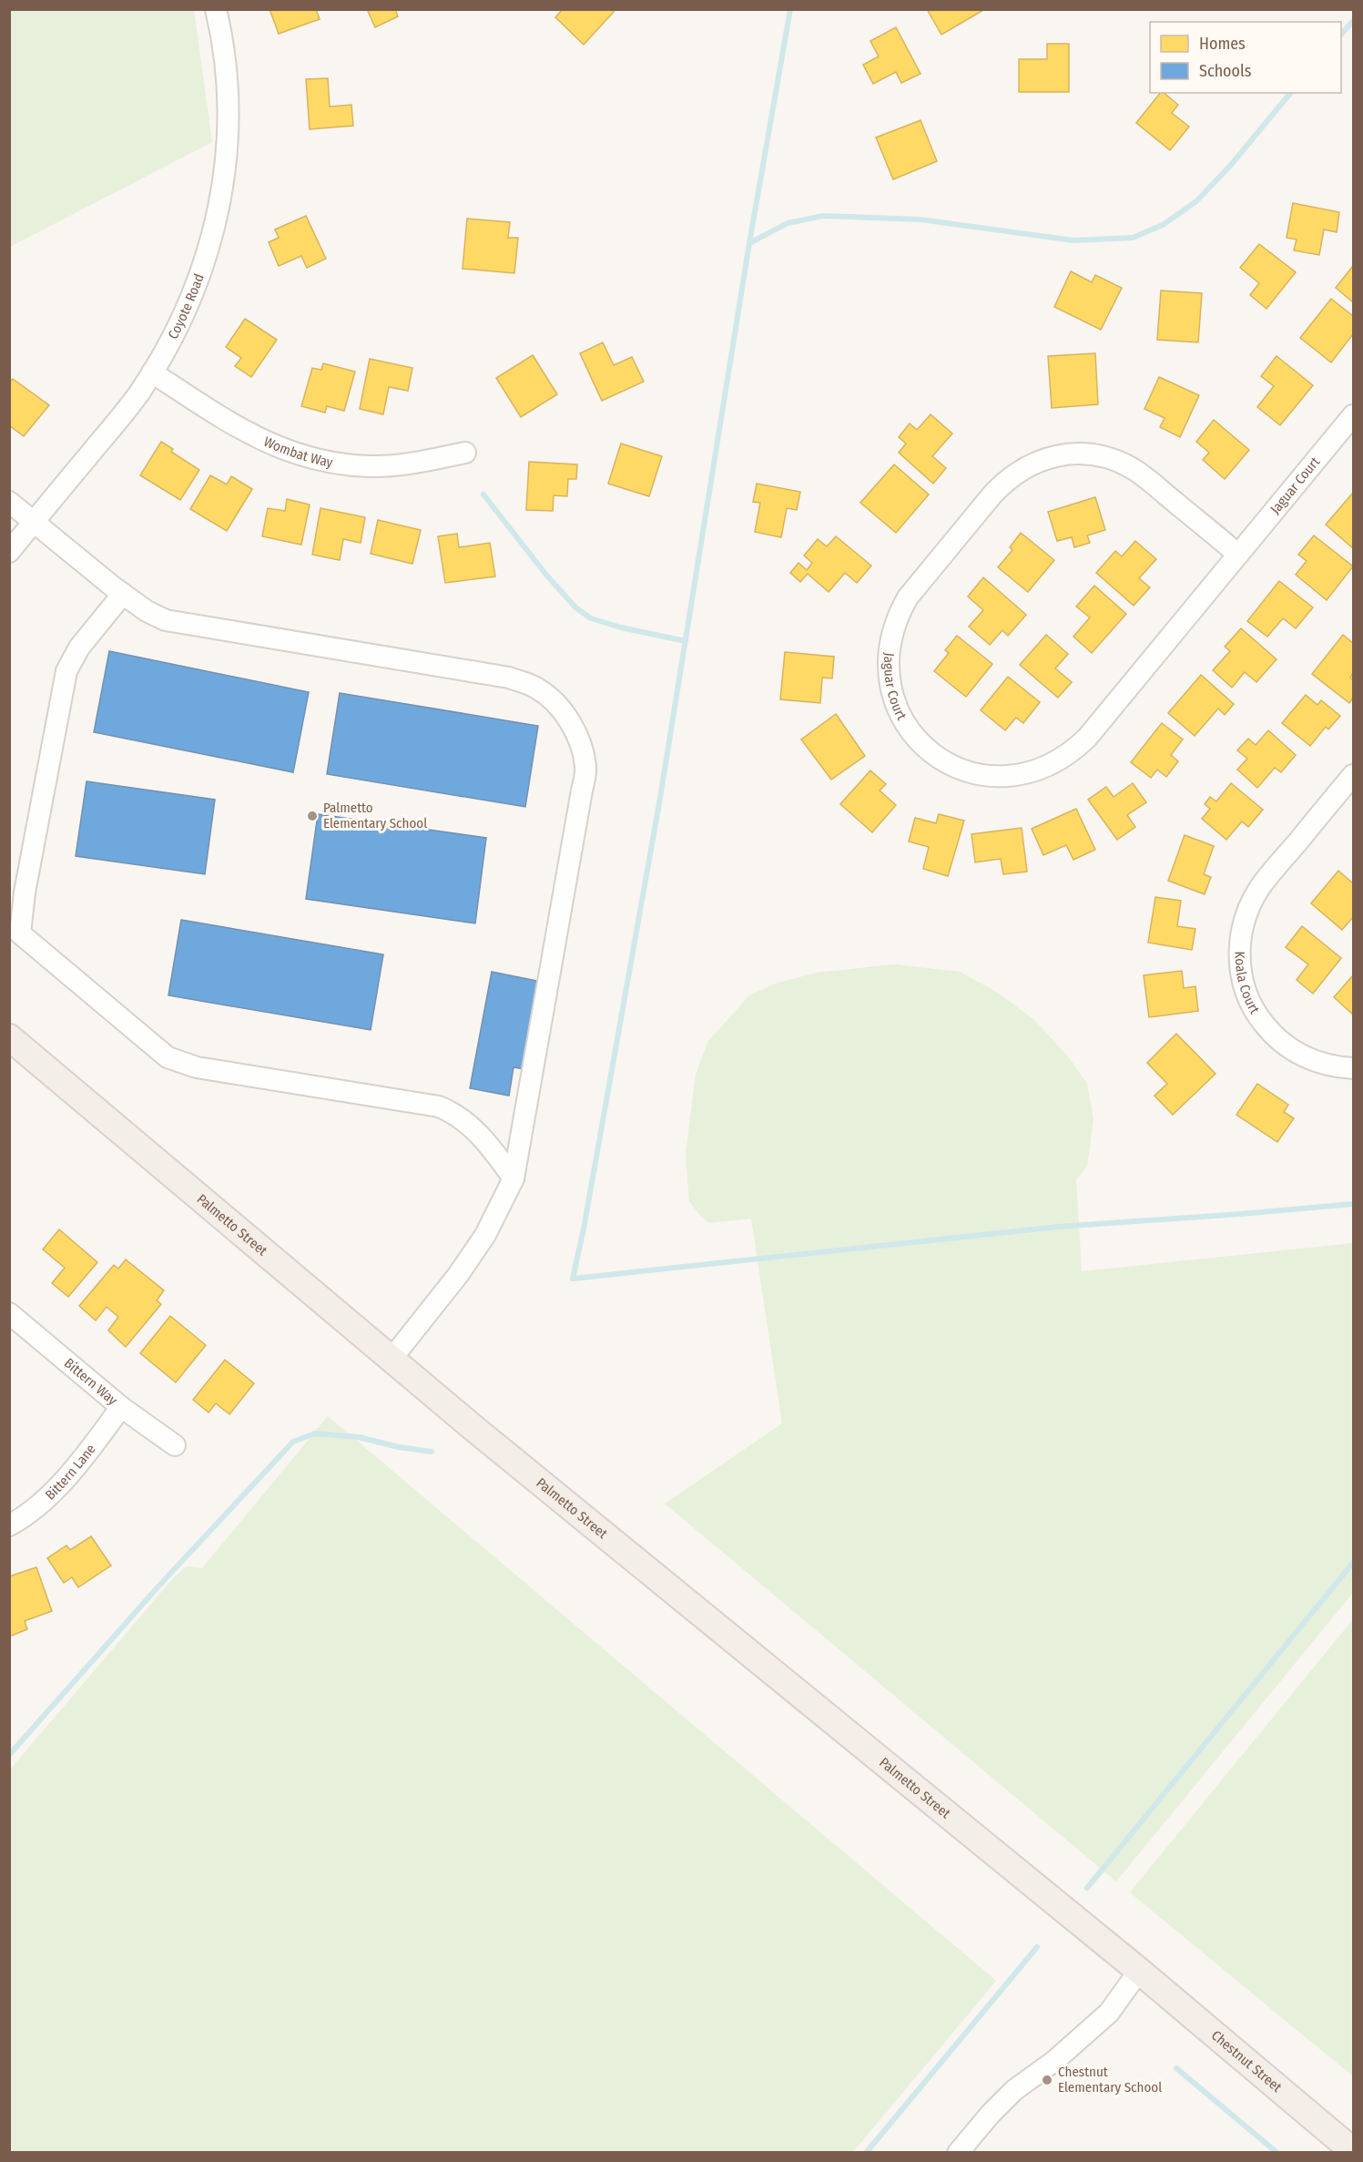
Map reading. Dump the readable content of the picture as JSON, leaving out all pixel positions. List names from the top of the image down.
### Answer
{
  "streets": {
    "main road": ["Palmetto Street", "Chestnut Street"],
    "street": [
      "Coyote Road",
      "Wombat Way",
      "Jaguar Court",
      "Koala Court",
      "Bittern Way",
      "Bittern Lane"
    ]
  },
  "crossings": [
    ["Coyote Road", "Wombat Way"],
    ["Palmetto Street", "Chestnut Street"],
    ["Bittern Way", "Bittern Lane"]
  ],
  "places": ["Palmetto Elementary School", "Chestnut Elementary School"],
  "legend": ["Homes", "Schools"]
}
